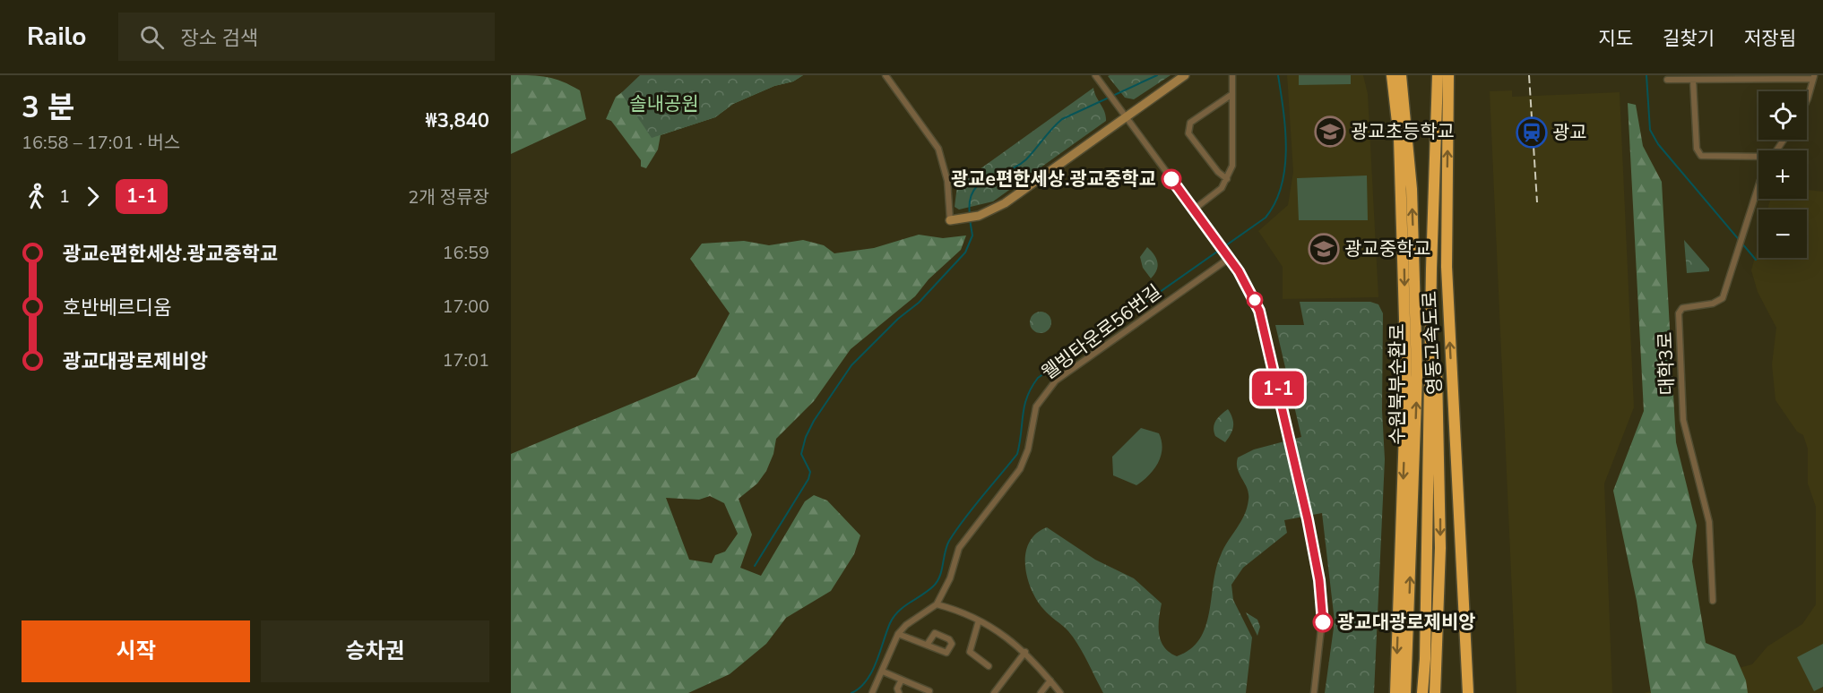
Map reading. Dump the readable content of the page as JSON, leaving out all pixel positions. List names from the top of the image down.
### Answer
{
  "streets": {
    "highway": ["영동고속도로", "수원북부순환로"],
    "street": ["웰빙타운로56번길", "대학3로"]
  },
  "parks": ["솔내공원"],
  "places": {
    "school or university": ["광교초등학교", "광교중학교"],
    "station": ["광교"],
    "other": ["광교e편한세상.광교중학교", "광교대광로제비앙"]
  },
  "lines": ["bus line 1-1"],
  "page": {
    "header": "Railo",
    "search": "장소 검색",
    "nav": ["지도", "길찾기", "저장됨"],
    "heading": ["3 분", "16:58 – 17:01 · 버스", "₩3,840"],
    "on_map": "1-1",
    "map_buttons": ["+", "−"],
    "legs": ["1", "1-1", "2개 정류장"],
    "list": [
      {
        "name": "광교e편한세상.광교중학교",
        "value": "16:59"
      },
      {
        "name": "호반베르디움",
        "value": "17:00"
      },
      {
        "name": "광교대광로제비앙",
        "value": "17:01"
      }
    ],
    "buttons": ["시작", "승차권"]
  }
}
